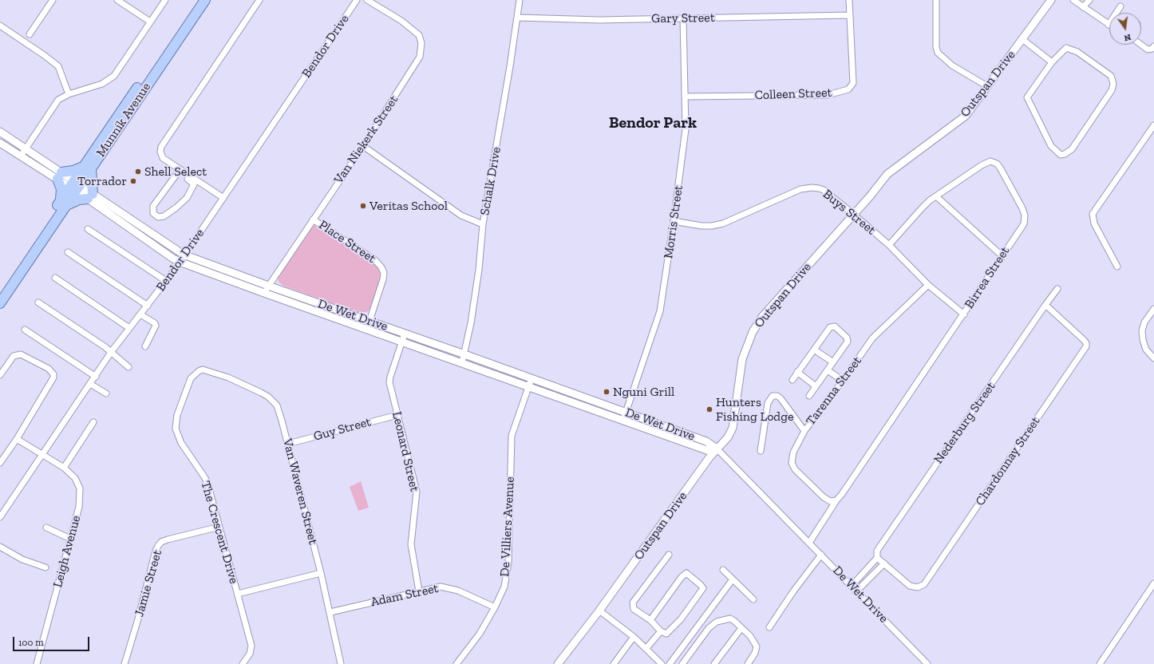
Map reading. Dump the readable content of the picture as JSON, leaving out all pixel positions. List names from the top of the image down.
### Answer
{
  "streets": {
    "main road": ["Munnik Avenue"],
    "street": [
      "Gary Street",
      "Bendor Drive",
      "Outspan Drive",
      "Colleen Street",
      "Van Niekerk Street",
      "Schalk Drive",
      "Buys Street",
      "Morris Street",
      "Place Street",
      "Birrea Street",
      "De Wet Drive",
      "Tarenna Street",
      "Nederburg Street",
      "Guy Street",
      "Leonard Street",
      "Chardonnay Street",
      "Van Waveren Street",
      "De Villiers Avenue",
      "The Crescent Drive",
      "Leigh Avenue",
      "Jamie Street",
      "Adam Street"
    ]
  },
  "crossings": [
    ["Gary Street", "Colleen Street"],
    ["Gary Street", "Schalk Drive"],
    ["Gary Street", "Morris Street"],
    ["Bendor Drive", "De Wet Drive"],
    ["Bendor Drive", "Leigh Avenue"],
    ["Outspan Drive", "Buys Street"],
    ["Outspan Drive", "De Wet Drive"],
    ["Colleen Street", "Morris Street"],
    ["Munnik Avenue", "De Wet Drive"],
    ["Van Niekerk Street", "Place Street"],
    ["Van Niekerk Street", "De Wet Drive"],
    ["Schalk Drive", "De Wet Drive"],
    ["Buys Street", "Morris Street"],
    ["Buys Street", "Birrea Street"],
    ["Buys Street", "Tarenna Street"],
    ["Morris Street", "De Wet Drive"],
    ["Place Street", "De Wet Drive"],
    ["Birrea Street", "De Wet Drive"],
    ["Birrea Street", "Tarenna Street"],
    ["De Wet Drive", "Nederburg Street"],
    ["De Wet Drive", "Leonard Street"],
    ["De Wet Drive", "De Villiers Avenue"],
    ["Nederburg Street", "Chardonnay Street"],
    ["Guy Street", "Leonard Street"],
    ["Guy Street", "Van Waveren Street"],
    ["Leonard Street", "Adam Street"],
    ["Van Waveren Street", "The Crescent Drive"],
    ["Van Waveren Street", "Adam Street"],
    ["De Villiers Avenue", "Adam Street"],
    ["The Crescent Drive", "Jamie Street"]
  ],
  "districts": ["Bendor Park"],
  "places": [
    "Shell Select",
    "Torrador",
    "Veritas School",
    "Nguni Grill",
    "Hunters Fishing Lodge"
  ],
  "scale_bar": "100 m",
  "north": "bottom"
}
